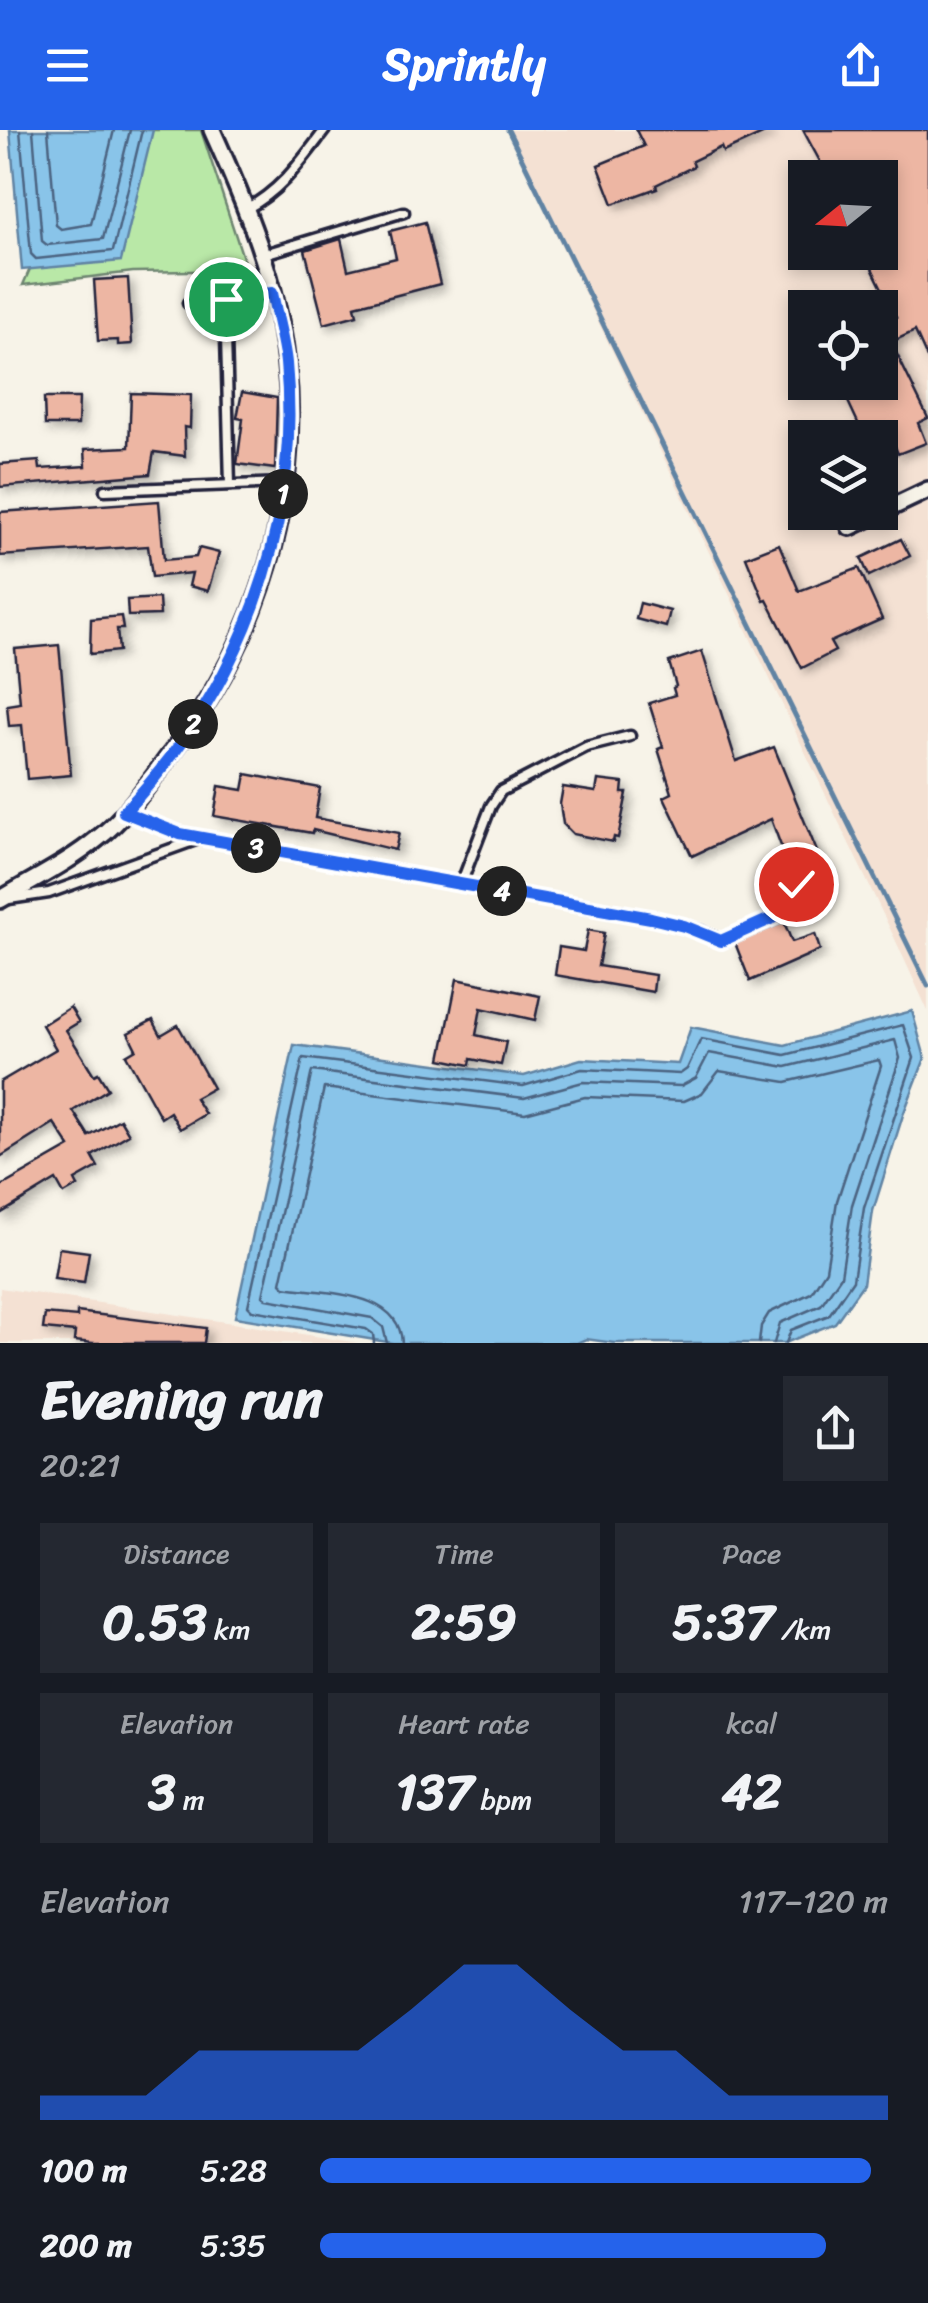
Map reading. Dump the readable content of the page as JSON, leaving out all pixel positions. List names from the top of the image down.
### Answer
{
  "north": "left",
  "page": {
    "header": "Sprintly",
    "pins": [
      "1",
      "2",
      "3",
      "4"
    ],
    "heading": ["Evening run", "20:21"],
    "stats": [
      ["Distance", "0.53 km"],
      ["Time", "2:59"],
      ["Pace", "5:37 /km"],
      ["Elevation", "3 m"],
      ["Heart rate", "137 bpm"],
      ["kcal", "42"]
    ],
    "chart": ["Elevation", "117–120 m"],
    "list": [
      {
        "name": "100 m",
        "note": "5:28"
      },
      {
        "name": "200 m",
        "note": "5:35"
      }
    ]
  }
}
